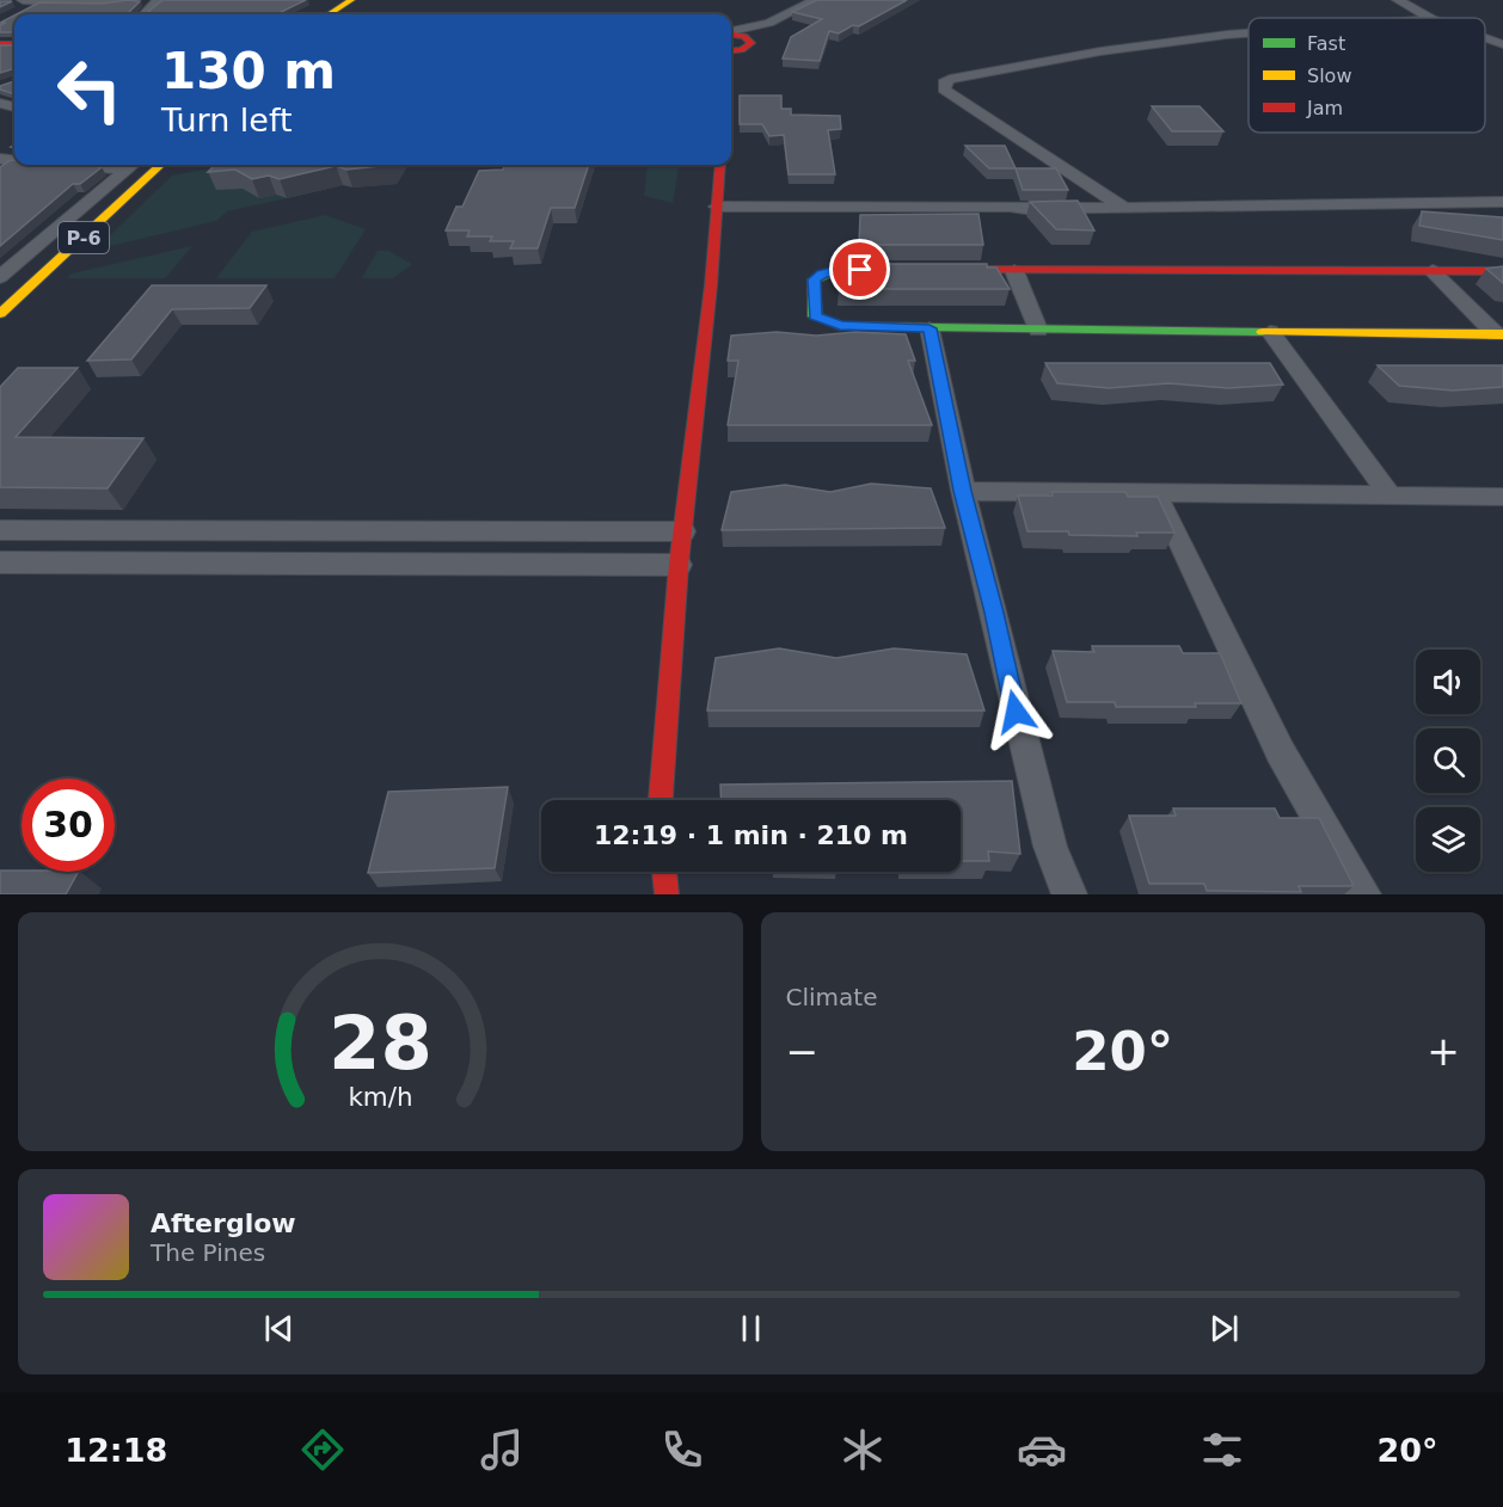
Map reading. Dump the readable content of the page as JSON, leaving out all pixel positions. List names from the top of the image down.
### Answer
{
  "streets": {
    "main road": ["P-6"]
  },
  "legend": ["Fast", "Slow", "Jam"],
  "page": {
    "turn": ["130 m", "Turn left"],
    "limit": "30",
    "trip": "12:19 · 1 min · 210 m",
    "tile": "Climate",
    "heat": ["−", "20°", "+"],
    "song": ["Afterglow", "The Pines"],
    "tabs": ["12:18", "20°"],
    "gauge": ["28", "km/h"]
  }
}
